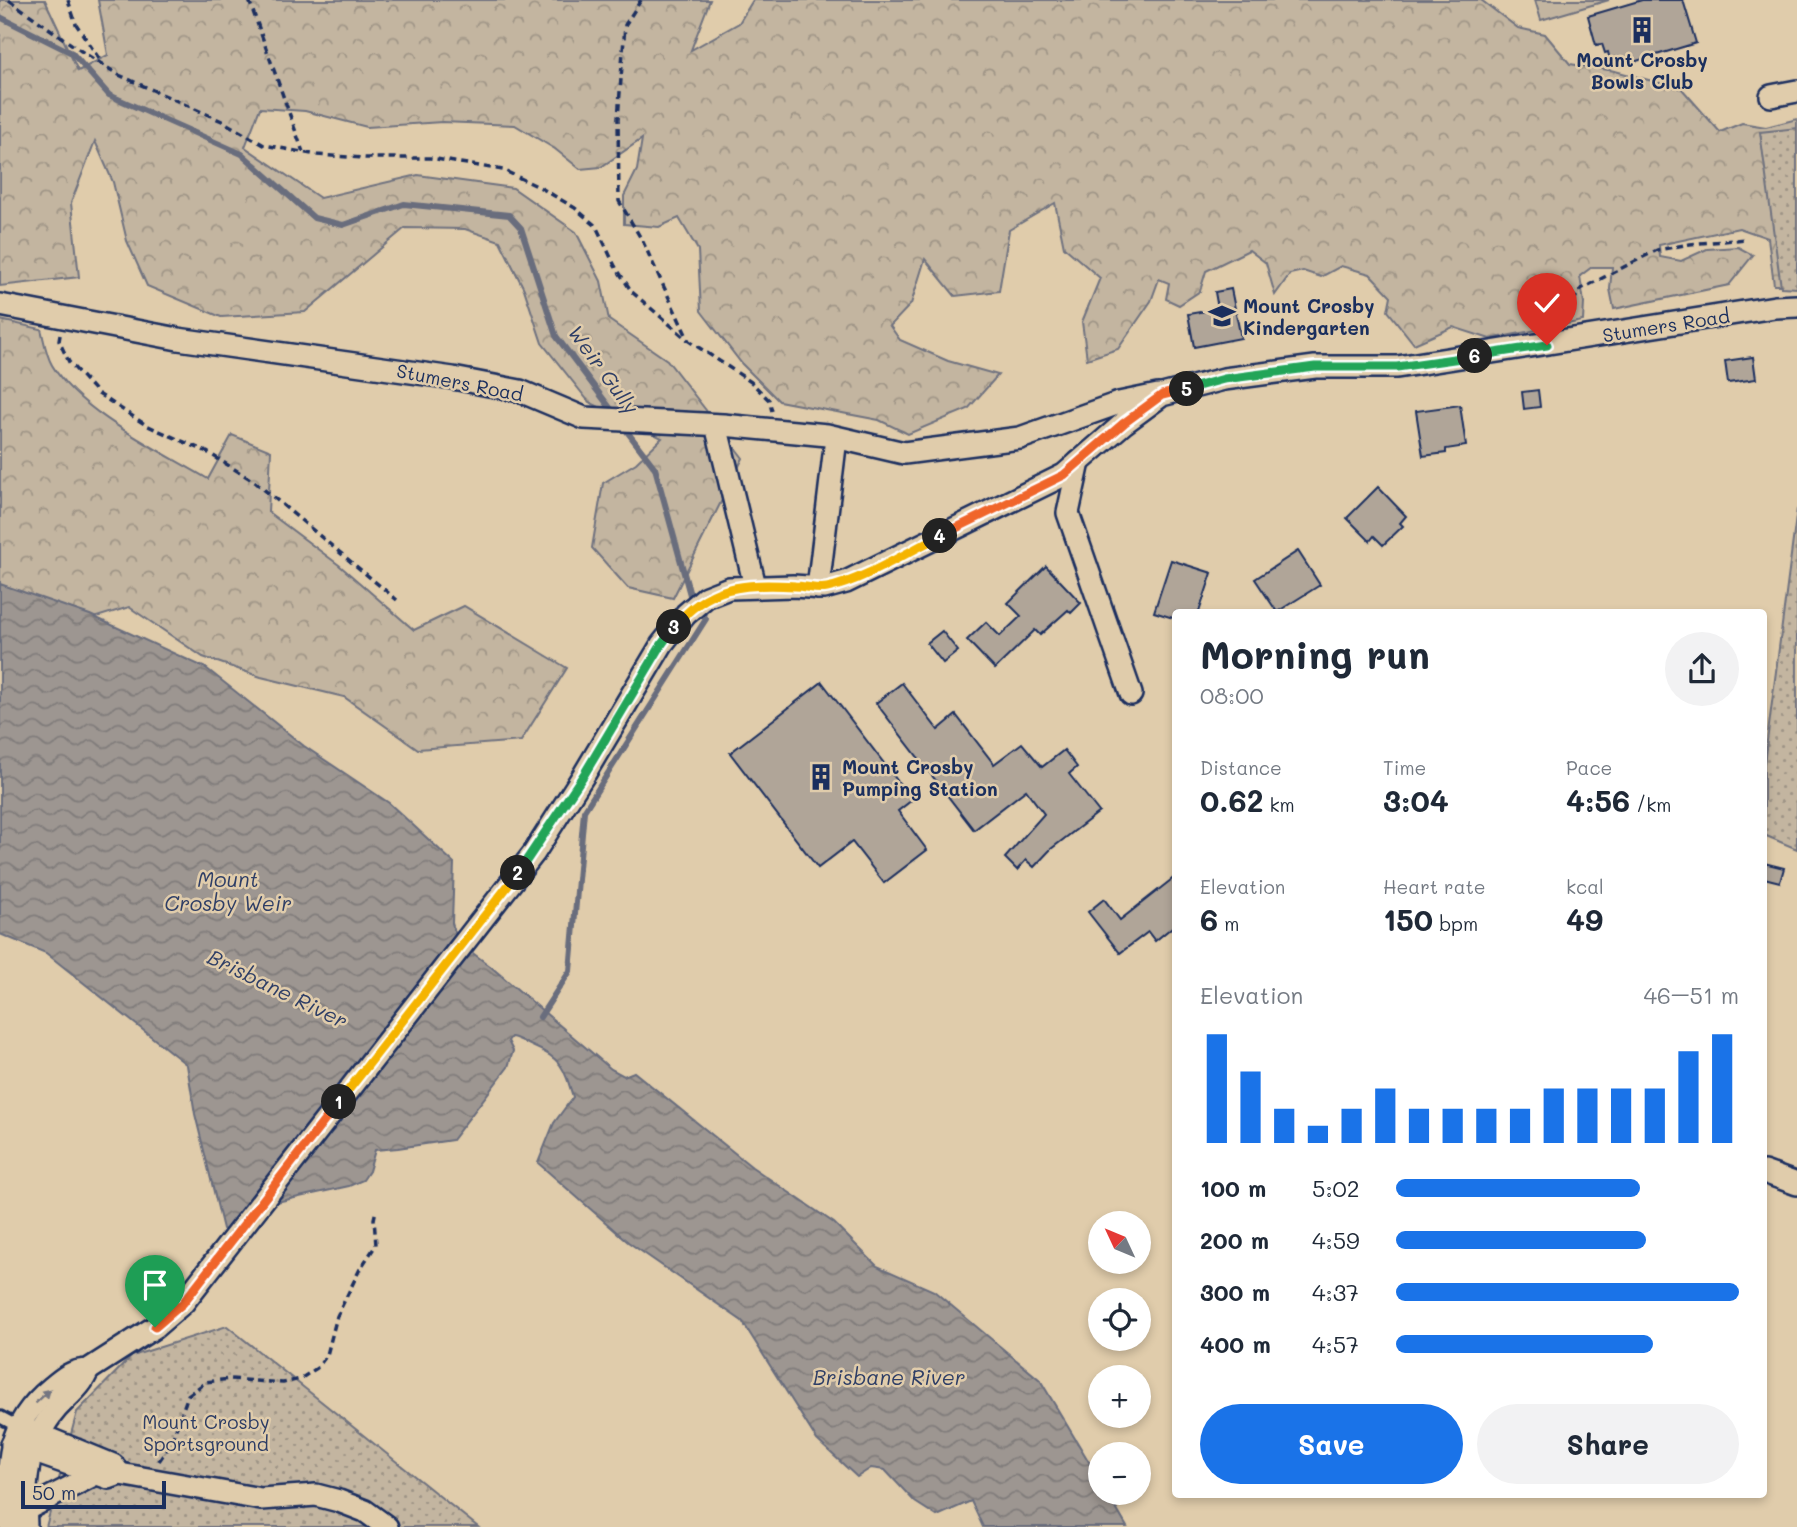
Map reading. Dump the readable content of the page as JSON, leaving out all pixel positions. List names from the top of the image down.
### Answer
{
  "streets": {
    "street": ["Stumers Road"]
  },
  "water": ["Weir Gully", "Mount Crosby Weir", "Brisbane River"],
  "parks": ["Mount Crosby Sportsground"],
  "places": {
    "building": ["Mount Crosby Bowls Club", "Mount Crosby Pumping Station"],
    "school or university": ["Mount Crosby Kindergarten"]
  },
  "scale_bar": "50 m",
  "north": "top left",
  "page": {
    "pins": [
      "6",
      "5",
      "4",
      "3",
      "2",
      "1"
    ],
    "heading": ["Morning run", "08:00"],
    "stats": [
      ["Distance", "0.62 km"],
      ["Time", "3:04"],
      ["Pace", "4:56 /km"],
      ["Elevation", "6 m"],
      ["Heart rate", "150 bpm"],
      ["kcal", "49"]
    ],
    "chart": ["Elevation", "46–51 m"],
    "list": [
      {
        "name": "100 m",
        "note": "5:02"
      },
      {
        "name": "200 m",
        "note": "4:59"
      },
      {
        "name": "300 m",
        "note": "4:37"
      },
      {
        "name": "400 m",
        "note": "4:57"
      }
    ],
    "map_buttons": ["+", "−"],
    "buttons": ["Save", "Share"],
    "scale": "50 m"
  }
}
